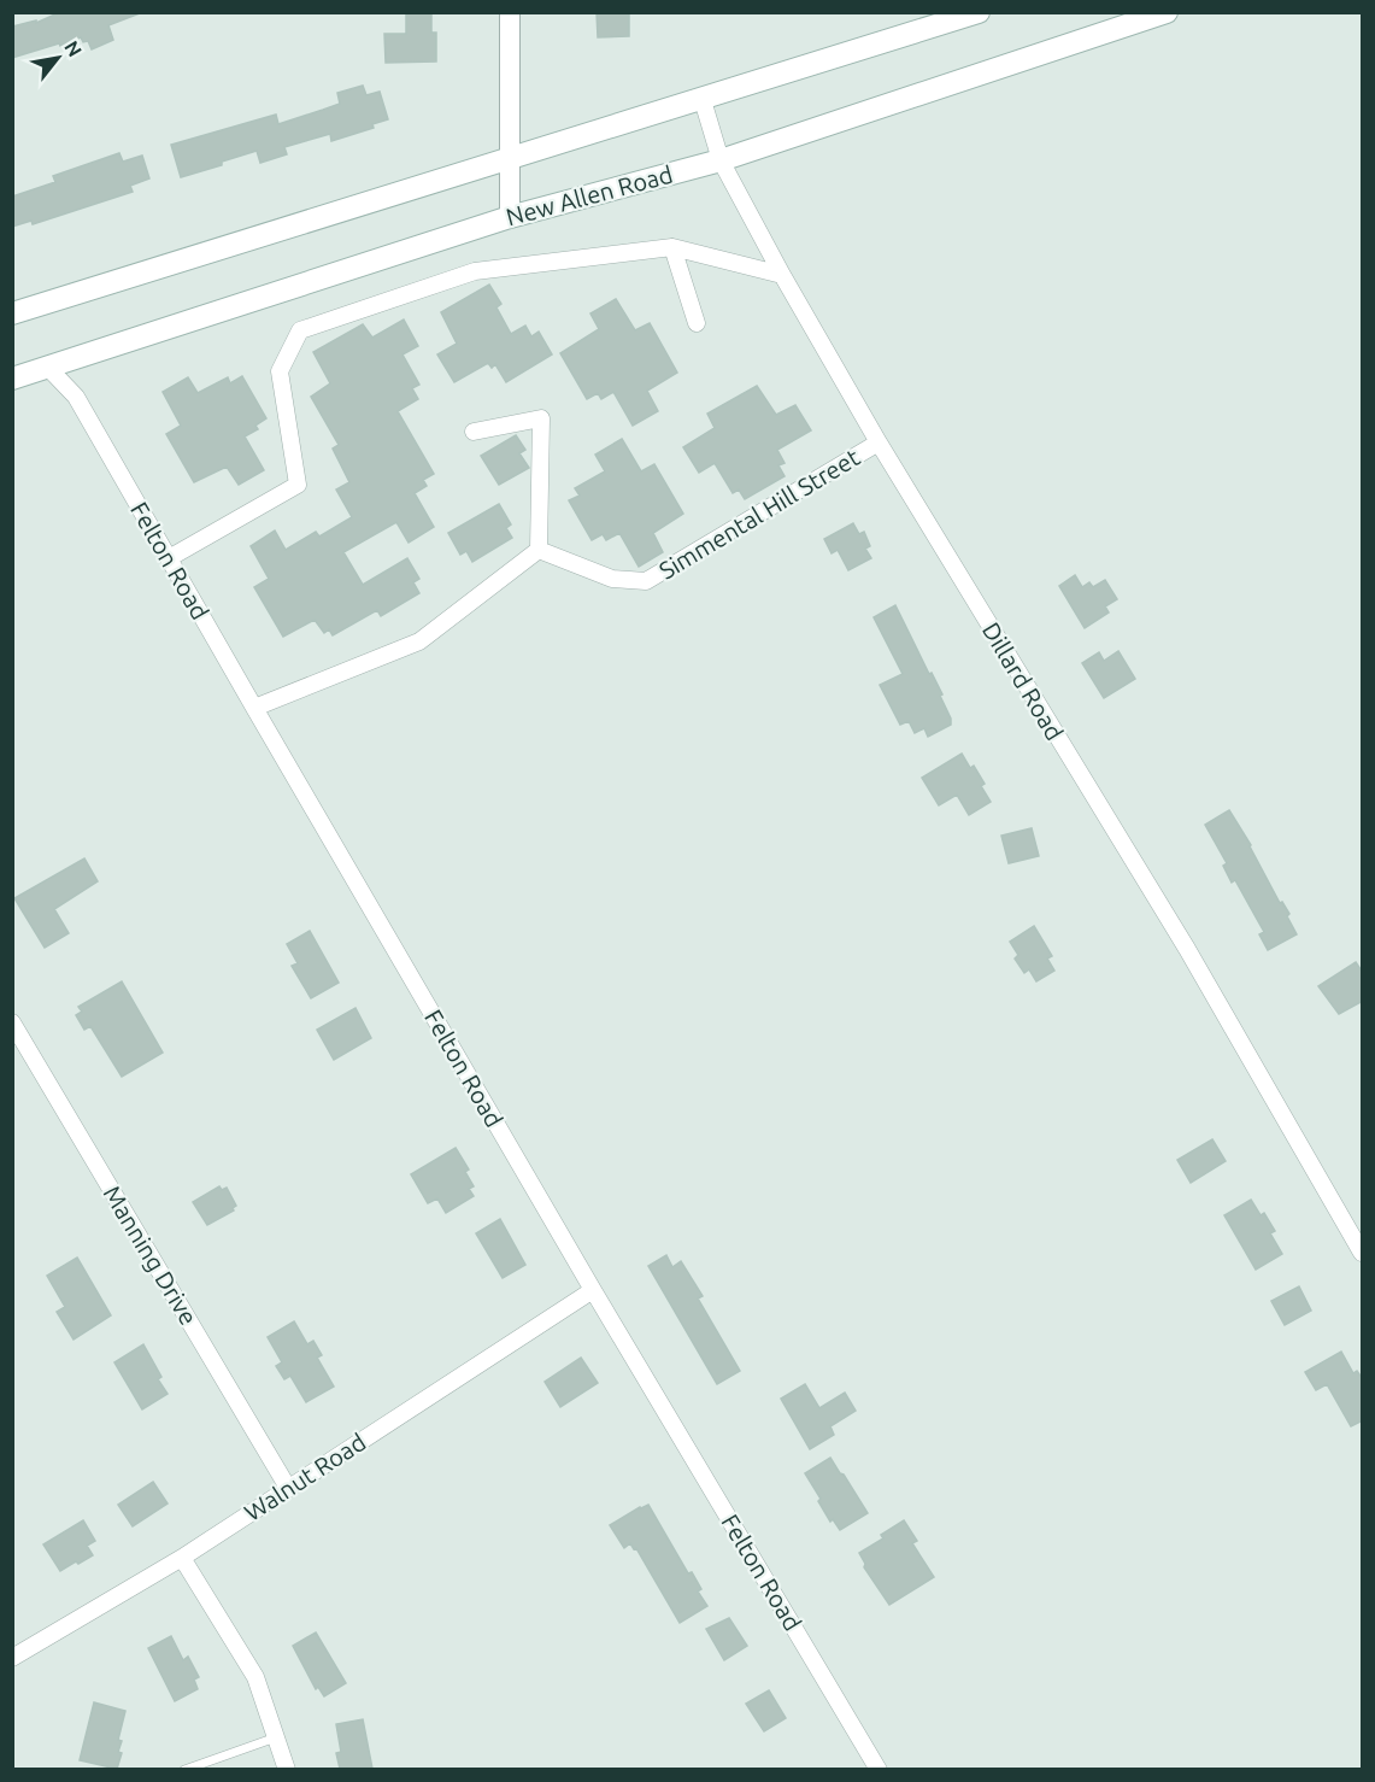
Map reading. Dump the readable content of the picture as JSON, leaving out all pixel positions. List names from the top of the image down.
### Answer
{
  "streets": {
    "main road": ["New Allen Road"],
    "street": [
      "Simmental Hill Street",
      "Felton Road",
      "Dillard Road",
      "Manning Drive",
      "Walnut Road"
    ]
  },
  "crossings": [
    ["New Allen Road", "Felton Road"],
    ["New Allen Road", "Dillard Road"],
    ["Simmental Hill Street", "Dillard Road"],
    ["Felton Road", "Walnut Road"],
    ["Manning Drive", "Walnut Road"]
  ],
  "north": "top right"
}
